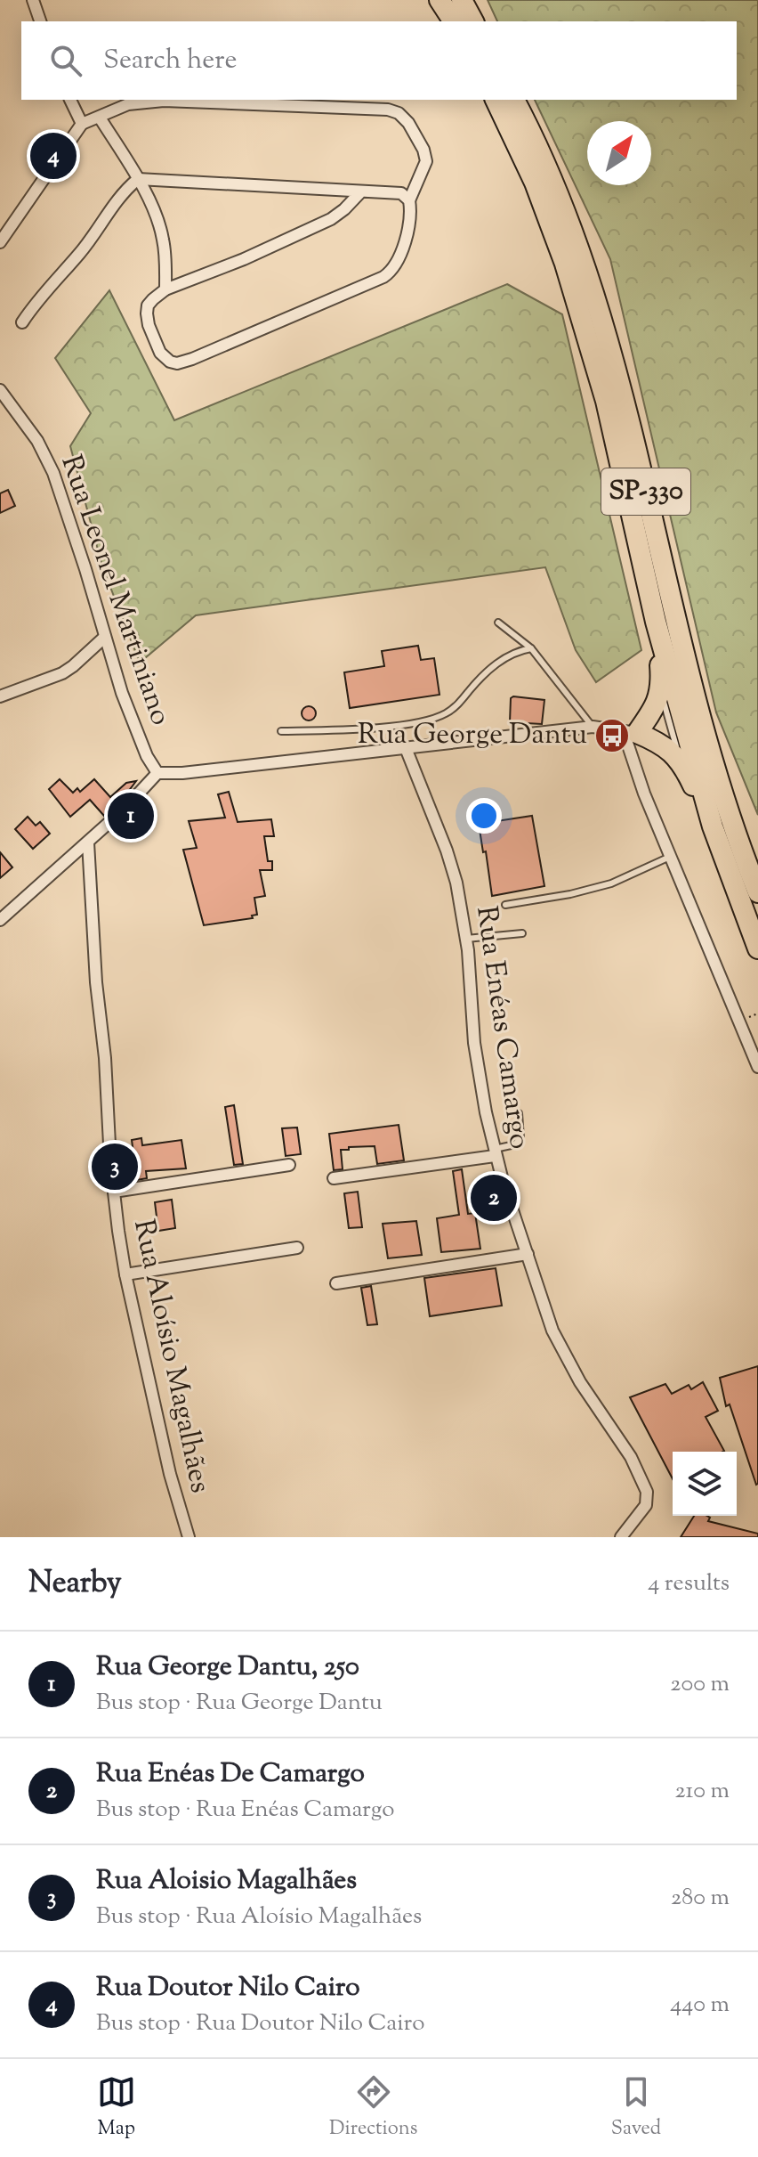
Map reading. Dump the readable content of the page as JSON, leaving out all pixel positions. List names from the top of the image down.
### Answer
{
  "streets": {
    "highway": ["SP-330"],
    "street": ["Rua Leonel Martiniano", "Rua Enéas Camargo", "Rua Aloísio Magalhães"]
  },
  "places": {
    "bus stop": ["Rua George Dantu"]
  },
  "north": "top right",
  "page": {
    "search": "Search here",
    "pins": [
      "4",
      "1",
      "3",
      "2"
    ],
    "heading": ["Nearby", "4 results"],
    "list": [
      {
        "mark": "1",
        "name": "Rua George Dantu, 250",
        "note": "Bus stop · Rua George Dantu",
        "value": "200 m"
      },
      {
        "mark": "2",
        "name": "Rua Enéas De Camargo",
        "note": "Bus stop · Rua Enéas Camargo",
        "value": "210 m"
      },
      {
        "mark": "3",
        "name": "Rua Aloisio Magalhães",
        "note": "Bus stop · Rua Aloísio Magalhães",
        "value": "280 m"
      },
      {
        "mark": "4",
        "name": "Rua Doutor Nilo Cairo",
        "note": "Bus stop · Rua Doutor Nilo Cairo",
        "value": "440 m"
      }
    ],
    "nav": ["Map", "Directions", "Saved"]
  }
}
